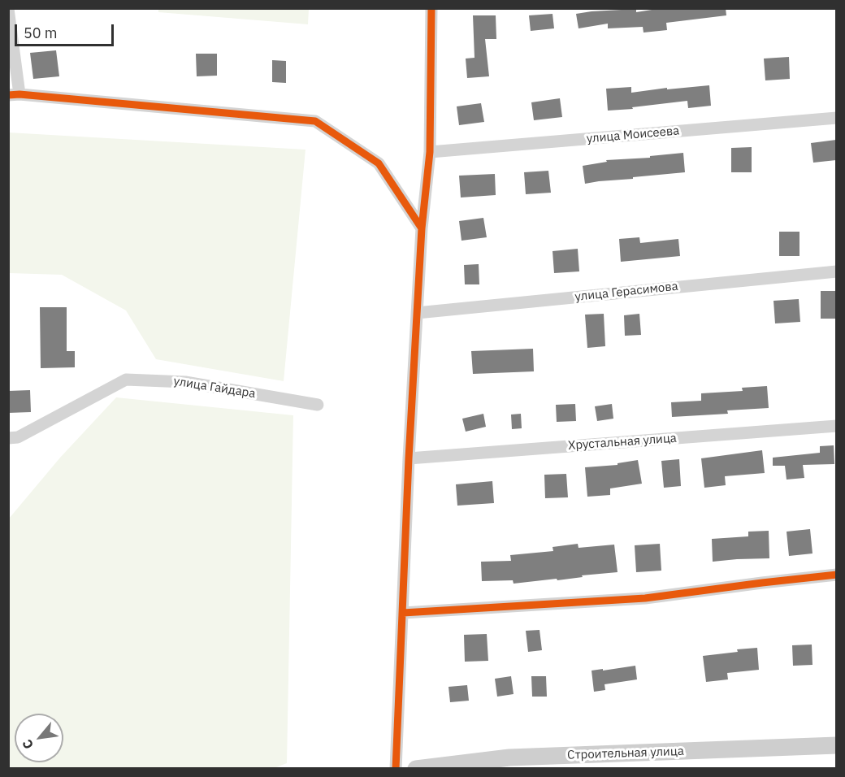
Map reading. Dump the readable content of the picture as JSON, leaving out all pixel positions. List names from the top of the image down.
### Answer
{
  "streets": {
    "main road": ["Строительная улица"],
    "street": [
      "улица Моисеева",
      "улица Герасимова",
      "улица Гайдара",
      "Хрустальная улица"
    ]
  },
  "scale_bar": "50 m",
  "north": "bottom left"
}
